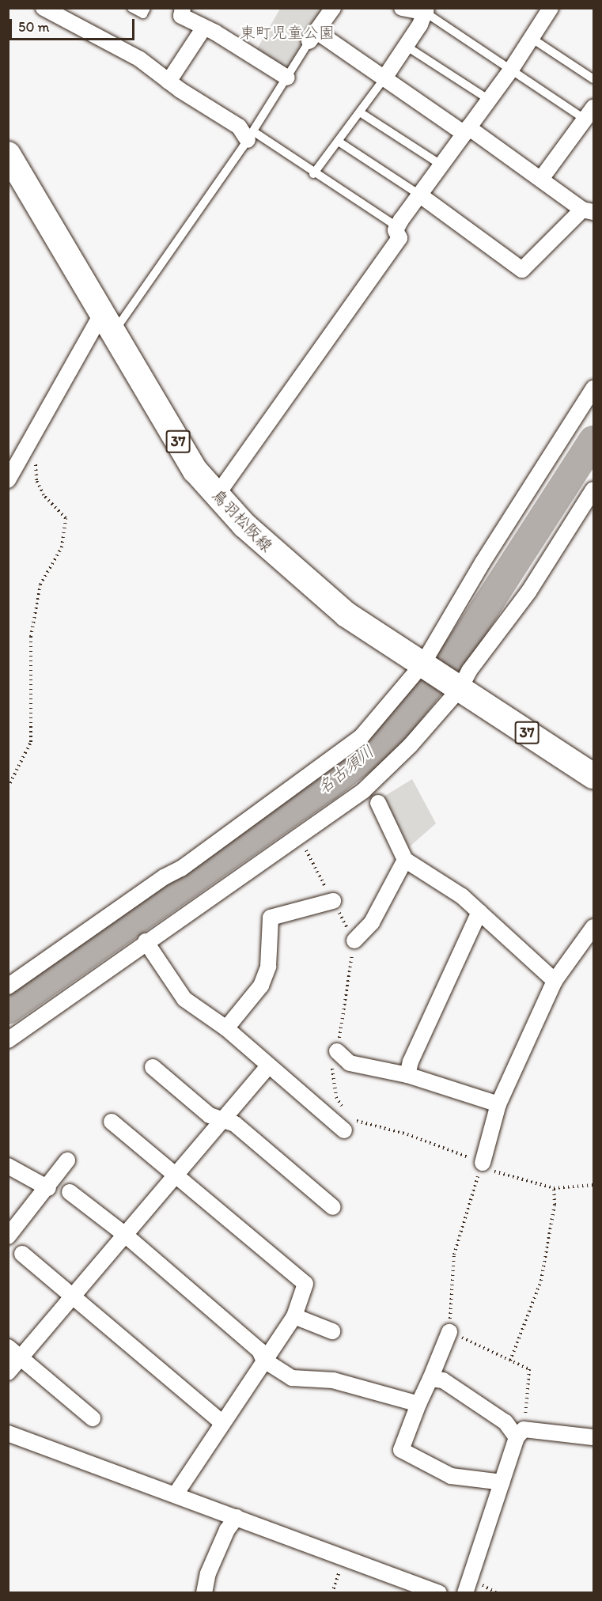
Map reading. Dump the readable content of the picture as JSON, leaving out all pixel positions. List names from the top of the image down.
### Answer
{
  "streets": {
    "main road": ["37", "鳥羽松阪線"]
  },
  "water": ["名古須川"],
  "parks": ["東町児童公園"],
  "scale_bar": "50 m"
}
